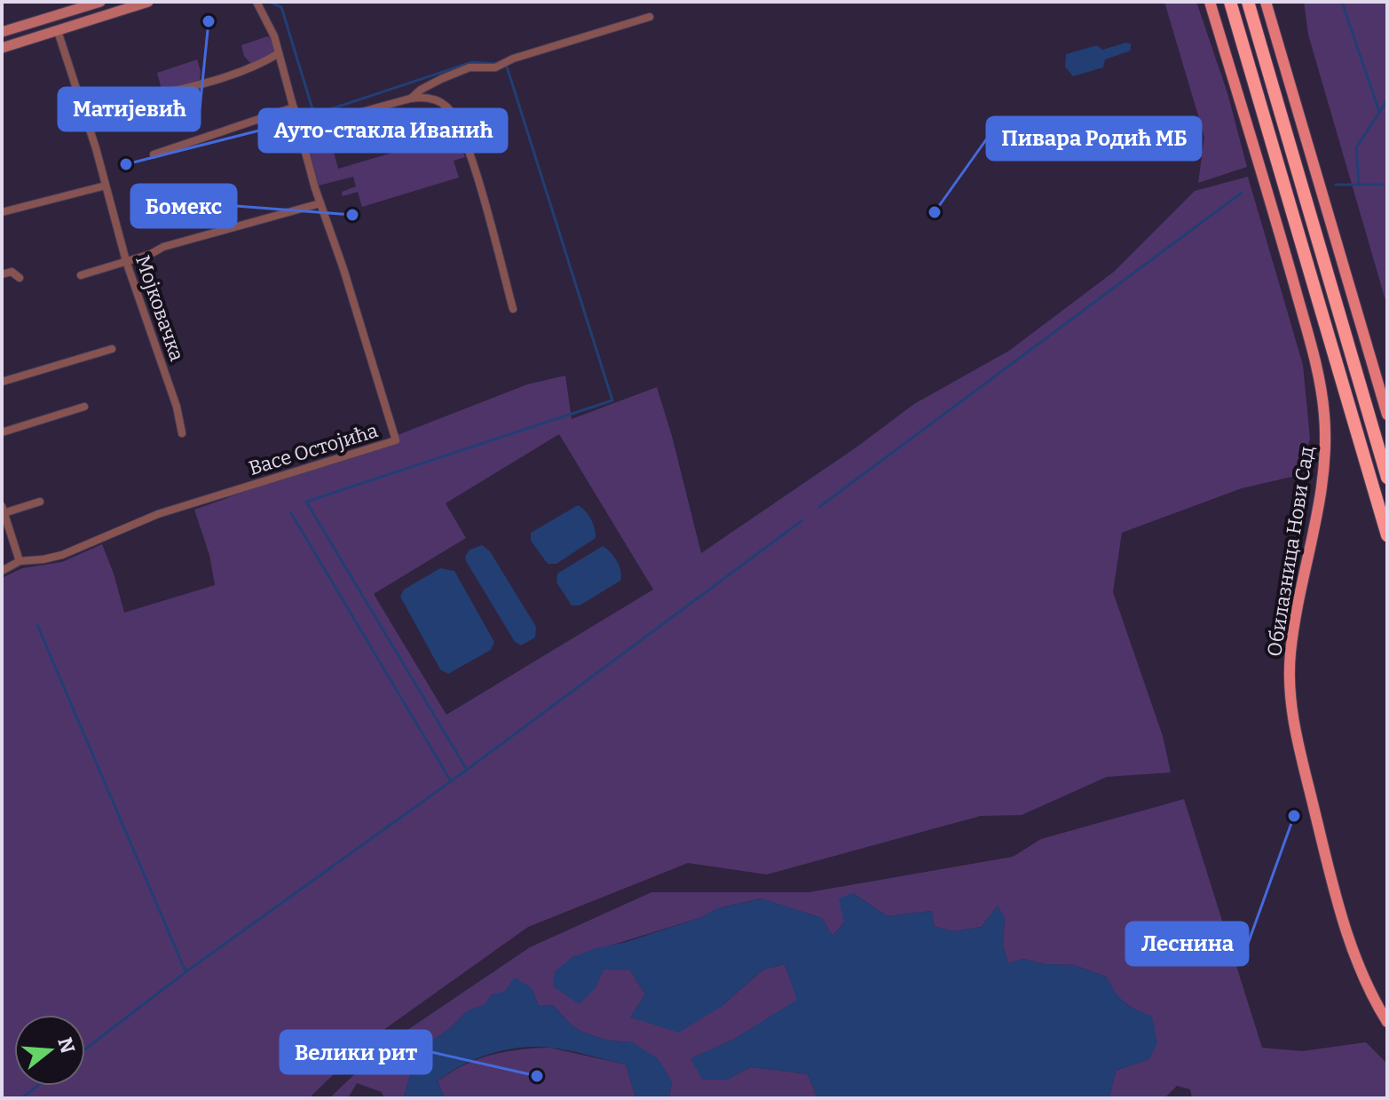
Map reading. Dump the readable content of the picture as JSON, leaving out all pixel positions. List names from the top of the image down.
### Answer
{
  "streets": {
    "main road": ["Обилазница Нови Сад"],
    "street": ["Мојковачка", "Васе Остојића"]
  },
  "places": [
    "Матијевић",
    "Ауто-стакла Иванић",
    "Пивара Родић МБ",
    "Бомекс",
    "Леснина",
    "Велики рит"
  ],
  "north": "right"
}
